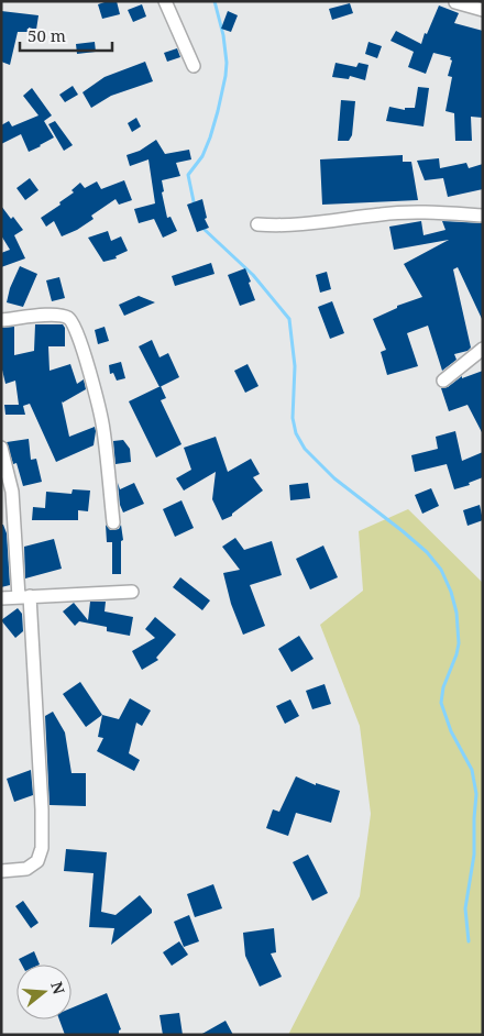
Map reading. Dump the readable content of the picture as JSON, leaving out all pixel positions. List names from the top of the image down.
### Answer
{
  "scale_bar": "50 m",
  "north": "right"
}
